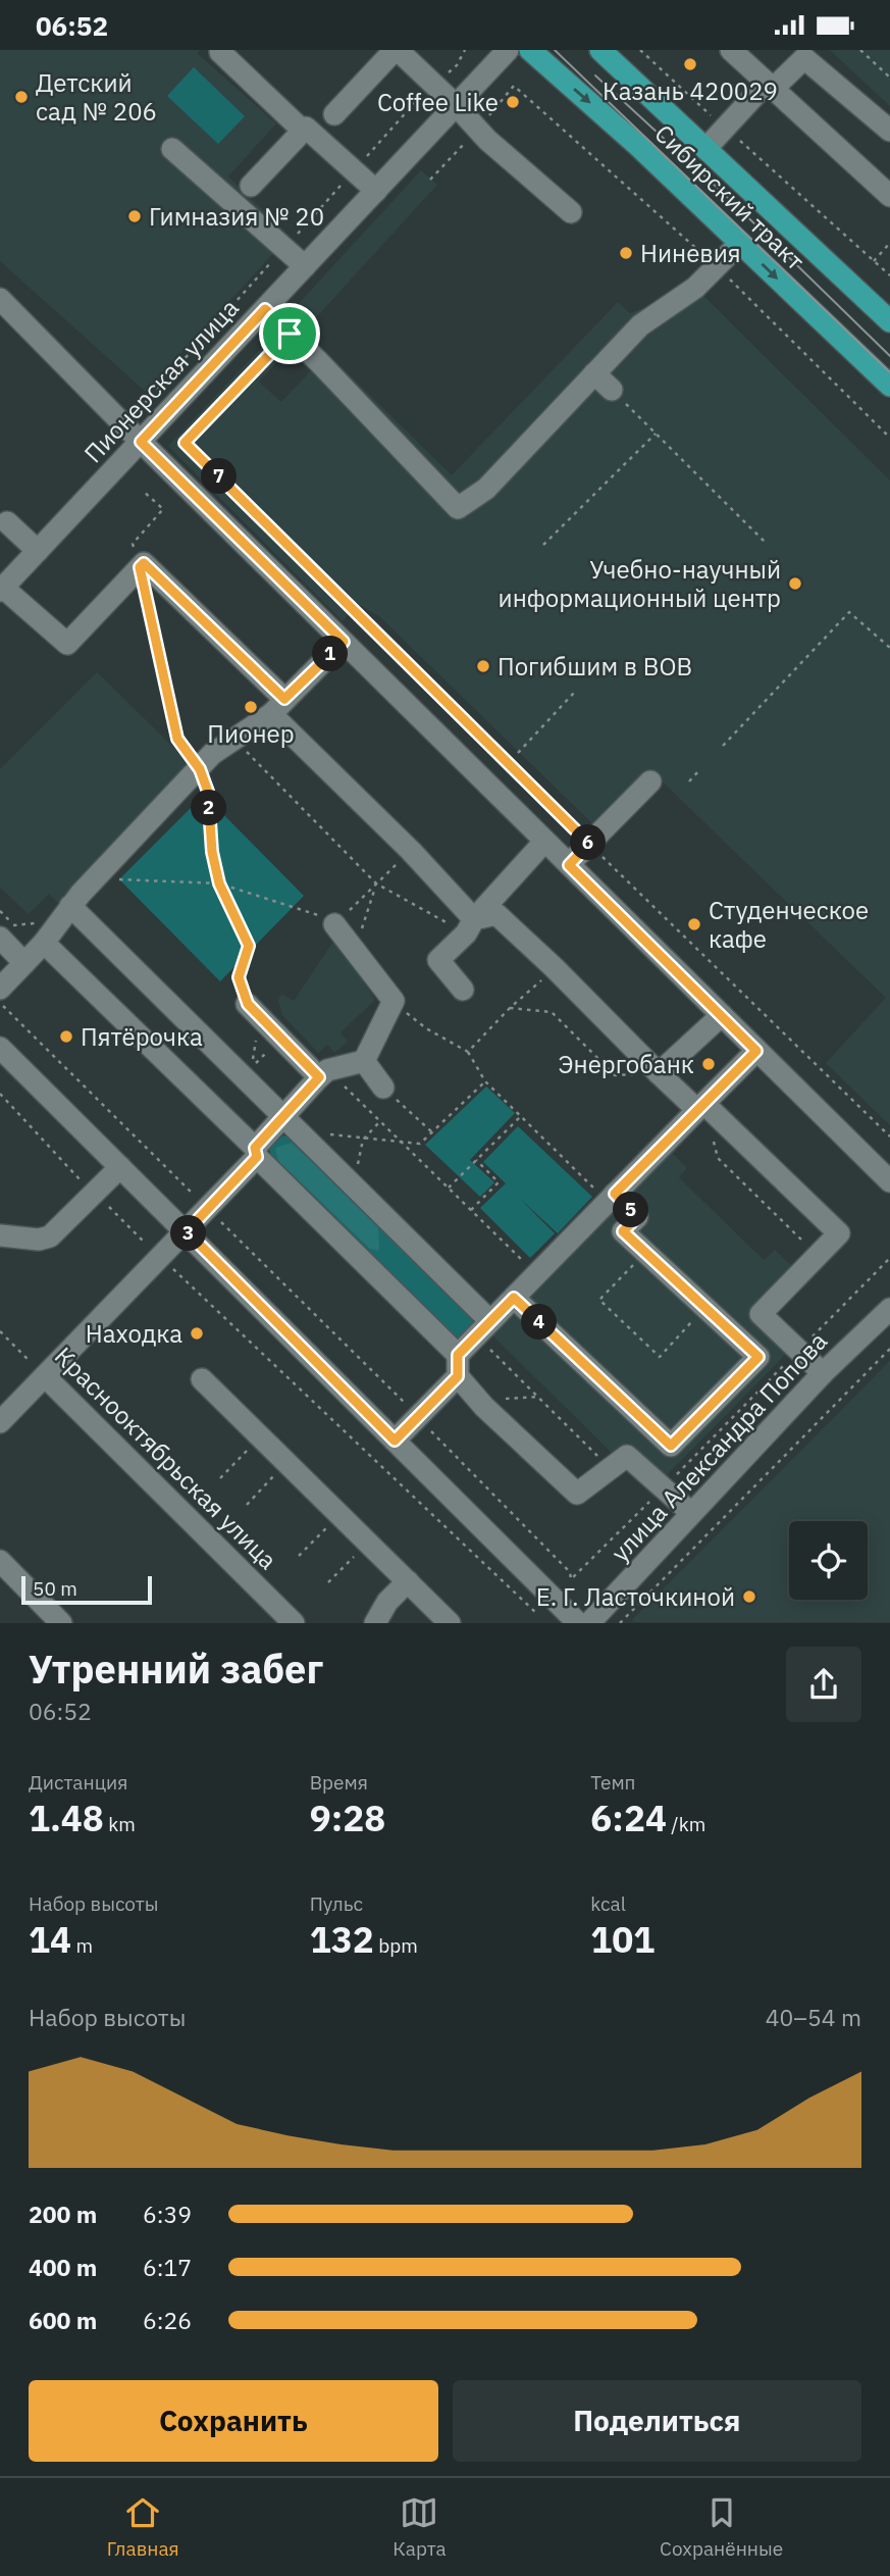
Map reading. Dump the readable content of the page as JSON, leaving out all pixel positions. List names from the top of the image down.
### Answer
{
  "streets": {
    "main road": ["Сибирский тракт"],
    "street": ["Пионерская улица", "улица Александра Попова", "Краснооктябрьская улица"]
  },
  "places": [
    "Казань 420029",
    "Детский сад № 206",
    "Coffee Like",
    "Гимназия № 20",
    "Ниневия",
    "Учебно-научный информационный центр",
    "Погибшим в ВОВ",
    "Пионер",
    "Студенческое кафе",
    "Пятёрочка",
    "Энергобанк",
    "Находка",
    "Е. Г. Ласточкиной"
  ],
  "scale_bar": "50 m",
  "page": {
    "status": "06:52",
    "pins": [
      "7",
      "1",
      "2",
      "6",
      "5",
      "3",
      "4"
    ],
    "scale": "50 m",
    "heading": ["Утренний забег", "06:52"],
    "stats": [
      ["Дистанция", "1.48 km"],
      ["Время", "9:28"],
      ["Темп", "6:24 /km"],
      ["Набор высоты", "14 m"],
      ["Пульс", "132 bpm"],
      ["kcal", "101"]
    ],
    "chart": ["Набор высоты", "40–54 m"],
    "list": [
      {
        "name": "200 m",
        "note": "6:39"
      },
      {
        "name": "400 m",
        "note": "6:17"
      },
      {
        "name": "600 m",
        "note": "6:26"
      }
    ],
    "buttons": ["Сохранить", "Поделиться"],
    "tabs": ["Главная", "Карта", "Сохранённые"]
  }
}
